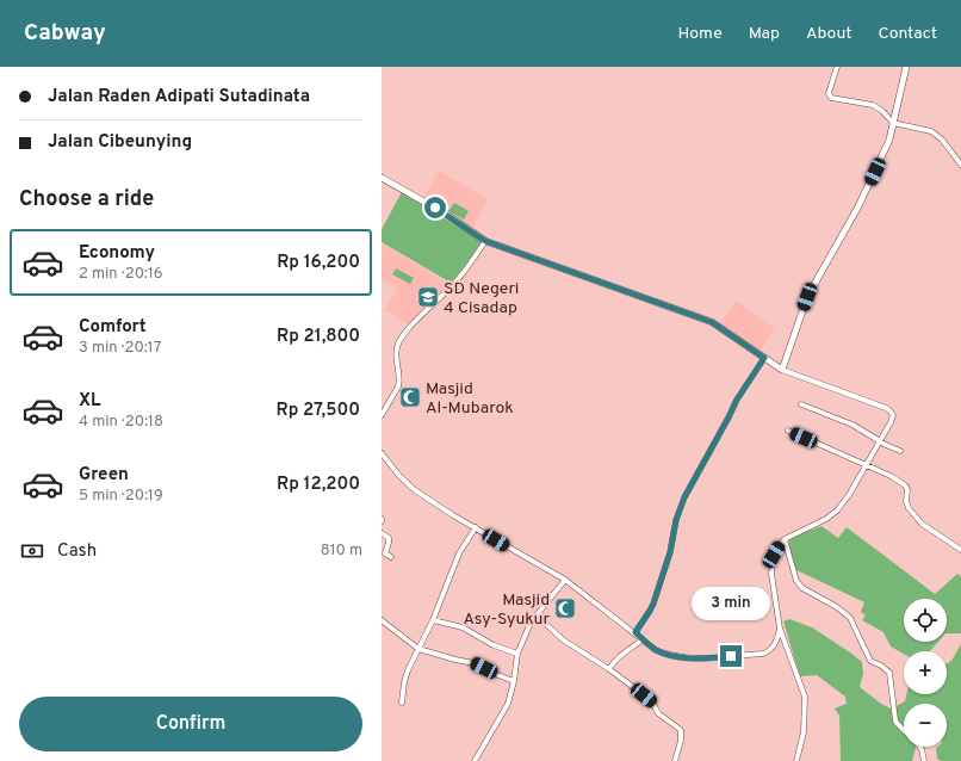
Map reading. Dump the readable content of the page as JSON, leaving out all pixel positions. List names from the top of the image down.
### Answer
{
  "places": {
    "school or university": ["SD Negeri 4 Cisadap"],
    "mosque": ["Masjid Al-Mubarok", "Masjid Asy-Syukur"]
  },
  "page": {
    "header": "Cabway",
    "nav": [
      "Home",
      "Map",
      "About",
      "Contact"
    ],
    "banner": ["Jalan Raden Adipati Sutadinata", "Jalan Cibeunying"],
    "heading": "Choose a ride",
    "list": [
      {
        "name": "Economy",
        "note": "2 min · 20:16",
        "value": "Rp 16,200"
      },
      {
        "name": "Comfort",
        "note": "3 min · 20:17",
        "value": "Rp 21,800"
      },
      {
        "name": "XL",
        "note": "4 min · 20:18",
        "value": "Rp 27,500"
      },
      {
        "name": "Green",
        "note": "5 min · 20:19",
        "value": "Rp 12,200"
      }
    ],
    "pay": ["Cash", "810 m"],
    "bubble": "3 min",
    "map_buttons": ["+", "−"],
    "buttons": "Confirm"
  }
}
